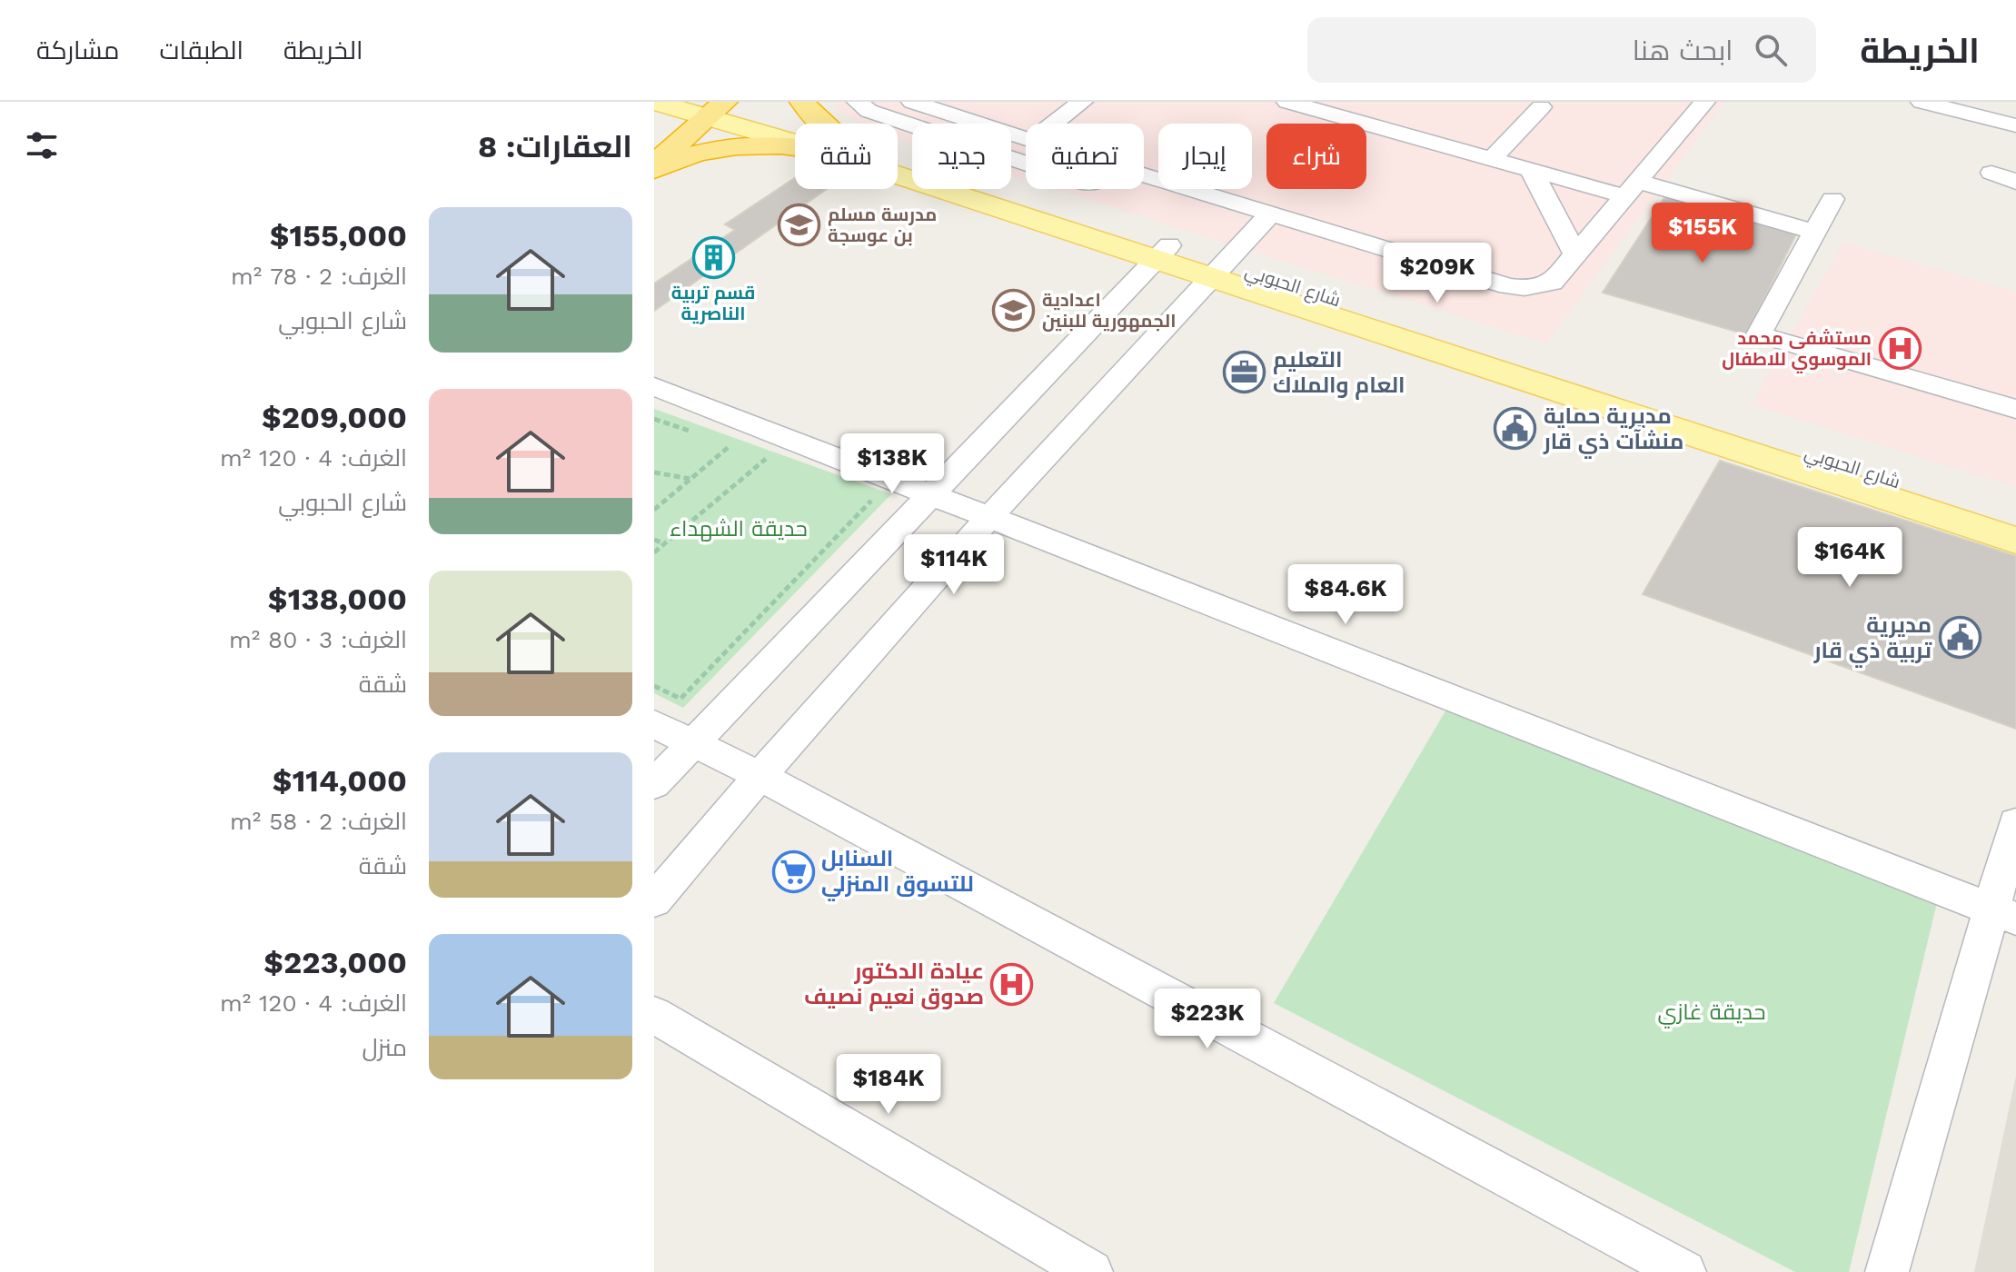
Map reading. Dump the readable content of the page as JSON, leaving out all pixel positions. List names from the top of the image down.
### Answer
{
  "streets": {
    "main road": ["شارع الحبوبي"]
  },
  "parks": ["حديقة الشهداء", "حديقة غازي"],
  "places": {
    "school or university": ["مدرسة مسلم بن عوسجة", "اعدادية الجمهورية للبنين"],
    "building": ["قسم تربية الناصرية"],
    "hospital": ["مستشفى محمد الموسوي للاطفال", "عيادة الدكتور صدوق نعيم نصيف"],
    "office": ["التعليم العام والملاك"],
    "public building": ["مديرية حماية منشآت ذي قار", "مديرية تربية ذي قار"],
    "supermarket": ["السنابل للتسوق المنزلي"]
  },
  "page": {
    "header": "الخريطة",
    "search": "ابحث هنا",
    "nav": ["الخريطة", "الطبقات", "مشاركة"],
    "heading": "العقارات: 8",
    "chip": [
      "شراء",
      "إيجار",
      "تصفية",
      "جديد",
      "شقة"
    ],
    "list": [
      {
        "name": "$155,000",
        "note": "الغرف: 2 · 78 m² · شارع الحبوبي"
      },
      {
        "name": "$209,000",
        "note": "الغرف: 4 · 120 m² · شارع الحبوبي"
      },
      {
        "name": "$138,000",
        "note": "الغرف: 3 · 80 m² · شقة"
      },
      {
        "name": "$114,000",
        "note": "الغرف: 2 · 58 m² · شقة"
      },
      {
        "name": "$223,000",
        "note": "الغرف: 4 · 120 m² · منزل"
      }
    ],
    "price": [
      "$155K",
      "$209K",
      "$138K",
      "$164K",
      "$114K",
      "$84.6K",
      "$223K",
      "$184K"
    ]
  }
}
